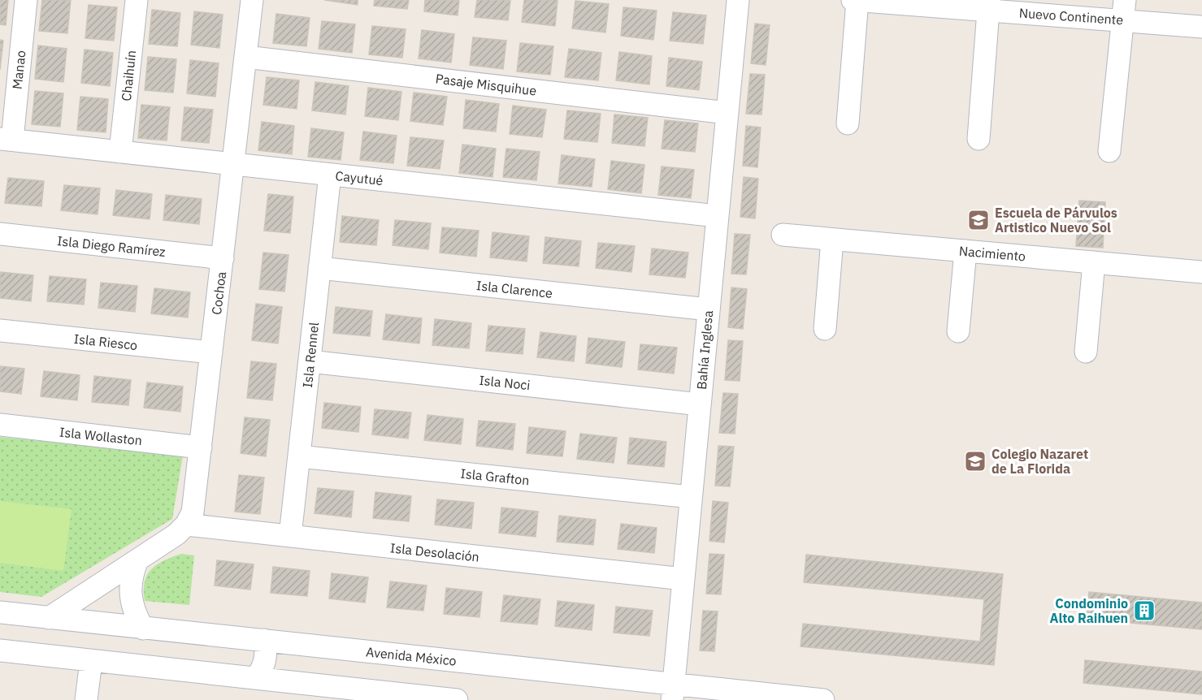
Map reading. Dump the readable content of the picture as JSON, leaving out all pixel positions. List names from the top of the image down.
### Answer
{
  "streets": {
    "street": [
      "Nuevo Continente",
      "Manao",
      "Chaihuín",
      "Pasaje Misquihue",
      "Cayutué",
      "Isla Diego Ramírez",
      "Nacimiento",
      "Isla Clarence",
      "Cochoa",
      "Isla Riesco",
      "Bahía Inglesa",
      "Isla Rennel",
      "Isla Noci",
      "Isla Wollaston",
      "Isla Grafton",
      "Isla Desolación",
      "Avenida México"
    ]
  },
  "crossings": [
    ["Manao", "Cayutué"],
    ["Chaihuín", "Cayutué"],
    ["Pasaje Misquihue", "Cochoa"],
    ["Pasaje Misquihue", "Bahía Inglesa"],
    ["Cayutué", "Cochoa"],
    ["Cayutué", "Bahía Inglesa"],
    ["Cayutué", "Isla Rennel"],
    ["Isla Diego Ramírez", "Cochoa"],
    ["Isla Clarence", "Bahía Inglesa"],
    ["Isla Clarence", "Isla Rennel"],
    ["Cochoa", "Isla Riesco"],
    ["Cochoa", "Isla Wollaston"],
    ["Cochoa", "Isla Desolación"],
    ["Cochoa", "Avenida México"],
    ["Bahía Inglesa", "Isla Noci"],
    ["Bahía Inglesa", "Isla Grafton"],
    ["Bahía Inglesa", "Isla Desolación"],
    ["Bahía Inglesa", "Avenida México"],
    ["Isla Rennel", "Isla Noci"],
    ["Isla Rennel", "Isla Grafton"],
    ["Isla Rennel", "Isla Desolación"]
  ],
  "places": {
    "school or university": ["Escuela de Párvulos Artistico Nuevo Sol", "Colegio Nazaret de La Florida"],
    "building": ["Condominio Alto Raihuen"]
  }
}
